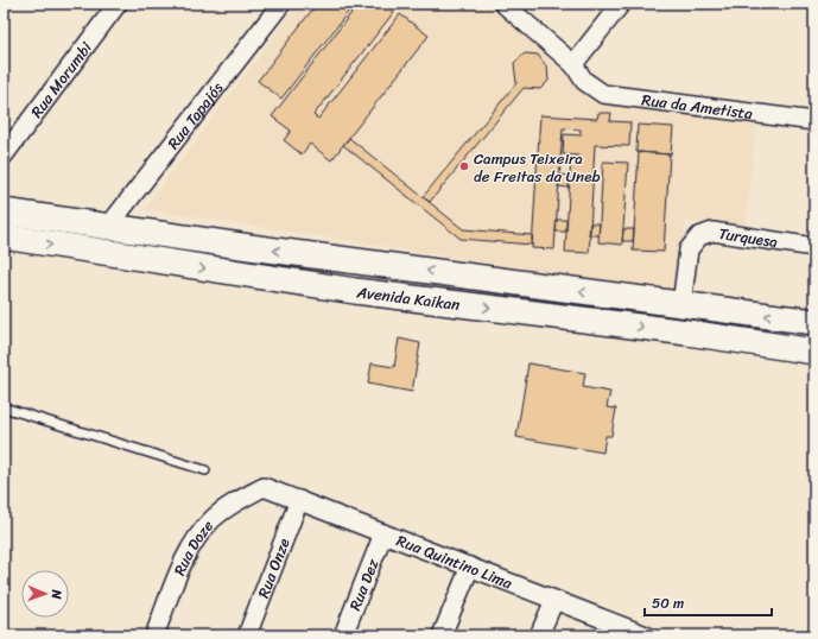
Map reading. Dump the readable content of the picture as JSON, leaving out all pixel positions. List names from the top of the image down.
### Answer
{
  "streets": {
    "street": [
      "Rua Morumbi",
      "Rua da Ametista",
      "Rua Tapajós",
      "Turquesa",
      "Avenida Kaikan",
      "Rua Doze",
      "Rua Quintino Lima",
      "Rua Onze",
      "Rua Dez"
    ]
  },
  "crossings": [
    ["Rua Tapajós", "Avenida Kaikan"],
    ["Turquesa", "Avenida Kaikan"],
    ["Rua Doze", "Rua Quintino Lima"],
    ["Rua Quintino Lima", "Rua Onze"],
    ["Rua Quintino Lima", "Rua Dez"]
  ],
  "places": ["Campus Teixeira de Freitas da Uneb"],
  "scale_bar": "50 m",
  "north": "right"
}
